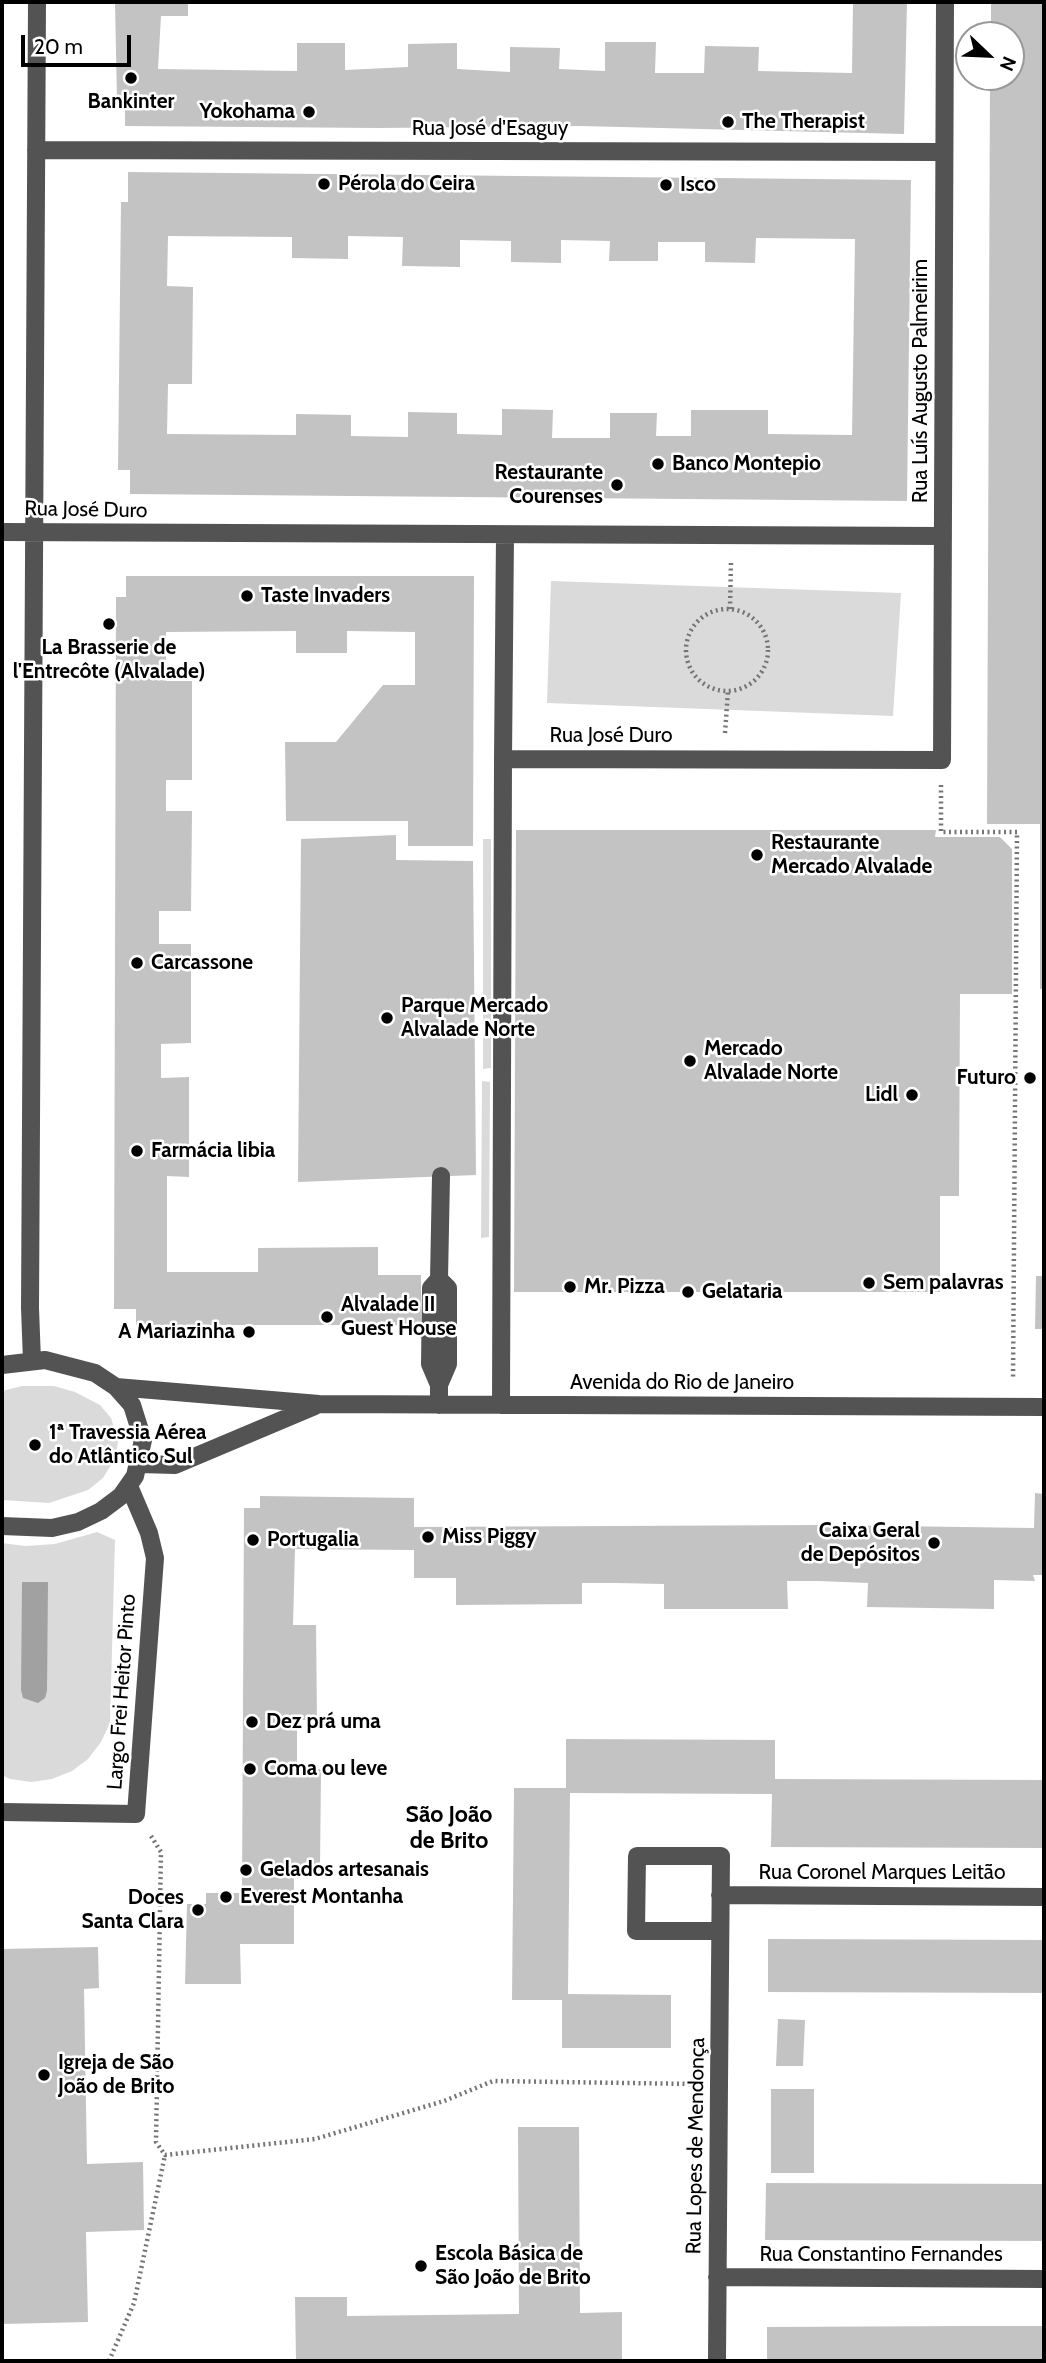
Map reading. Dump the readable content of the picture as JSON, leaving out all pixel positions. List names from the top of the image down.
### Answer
{
  "streets": {
    "street": [
      "Rua José d'Esaguy",
      "Rua Luís Augusto Palmeirim",
      "Rua José Duro",
      "Avenida do Rio de Janeiro",
      "Largo Frei Heitor Pinto",
      "Rua Coronel Marques Leitão",
      "Rua Lopes de Mendonça",
      "Rua Constantino Fernandes"
    ]
  },
  "crossings": [
    ["Rua José d'Esaguy", "Rua Luís Augusto Palmeirim"],
    ["Rua Luís Augusto Palmeirim", "Rua José Duro"],
    ["Rua Coronel Marques Leitão", "Rua Lopes de Mendonça"],
    ["Rua Lopes de Mendonça", "Rua Constantino Fernandes"]
  ],
  "districts": ["São João de Brito"],
  "places": [
    "Bankinter",
    "Yokohama",
    "The Therapist",
    "Pérola do Ceira",
    "Isco",
    "Banco Montepio",
    "Restaurante Courenses",
    "Taste Invaders",
    "La Brasserie de l'Entrecôte (Alvalade)",
    "Restaurante Mercado Alvalade",
    "Carcassone",
    "Parque Mercado Alvalade Norte",
    "Mercado Alvalade Norte",
    "Futuro",
    "Lidl",
    "Farmácia libia",
    "Sem palavras",
    "Mr. Pizza",
    "Gelataria",
    "Alvalade II Guest House",
    "A Mariazinha",
    "1ª Travessia Aérea do Atlântico Sul",
    "Miss Piggy",
    "Portugalia",
    "Caixa Geral de Depósitos",
    "Dez prá uma",
    "Coma ou leve",
    "Gelados artesanais",
    "Everest Montanha",
    "Doces Santa Clara",
    "Igreja de São João de Brito",
    "Escola Básica de São João de Brito"
  ],
  "scale_bar": "20 m",
  "north": "bottom right"
}
